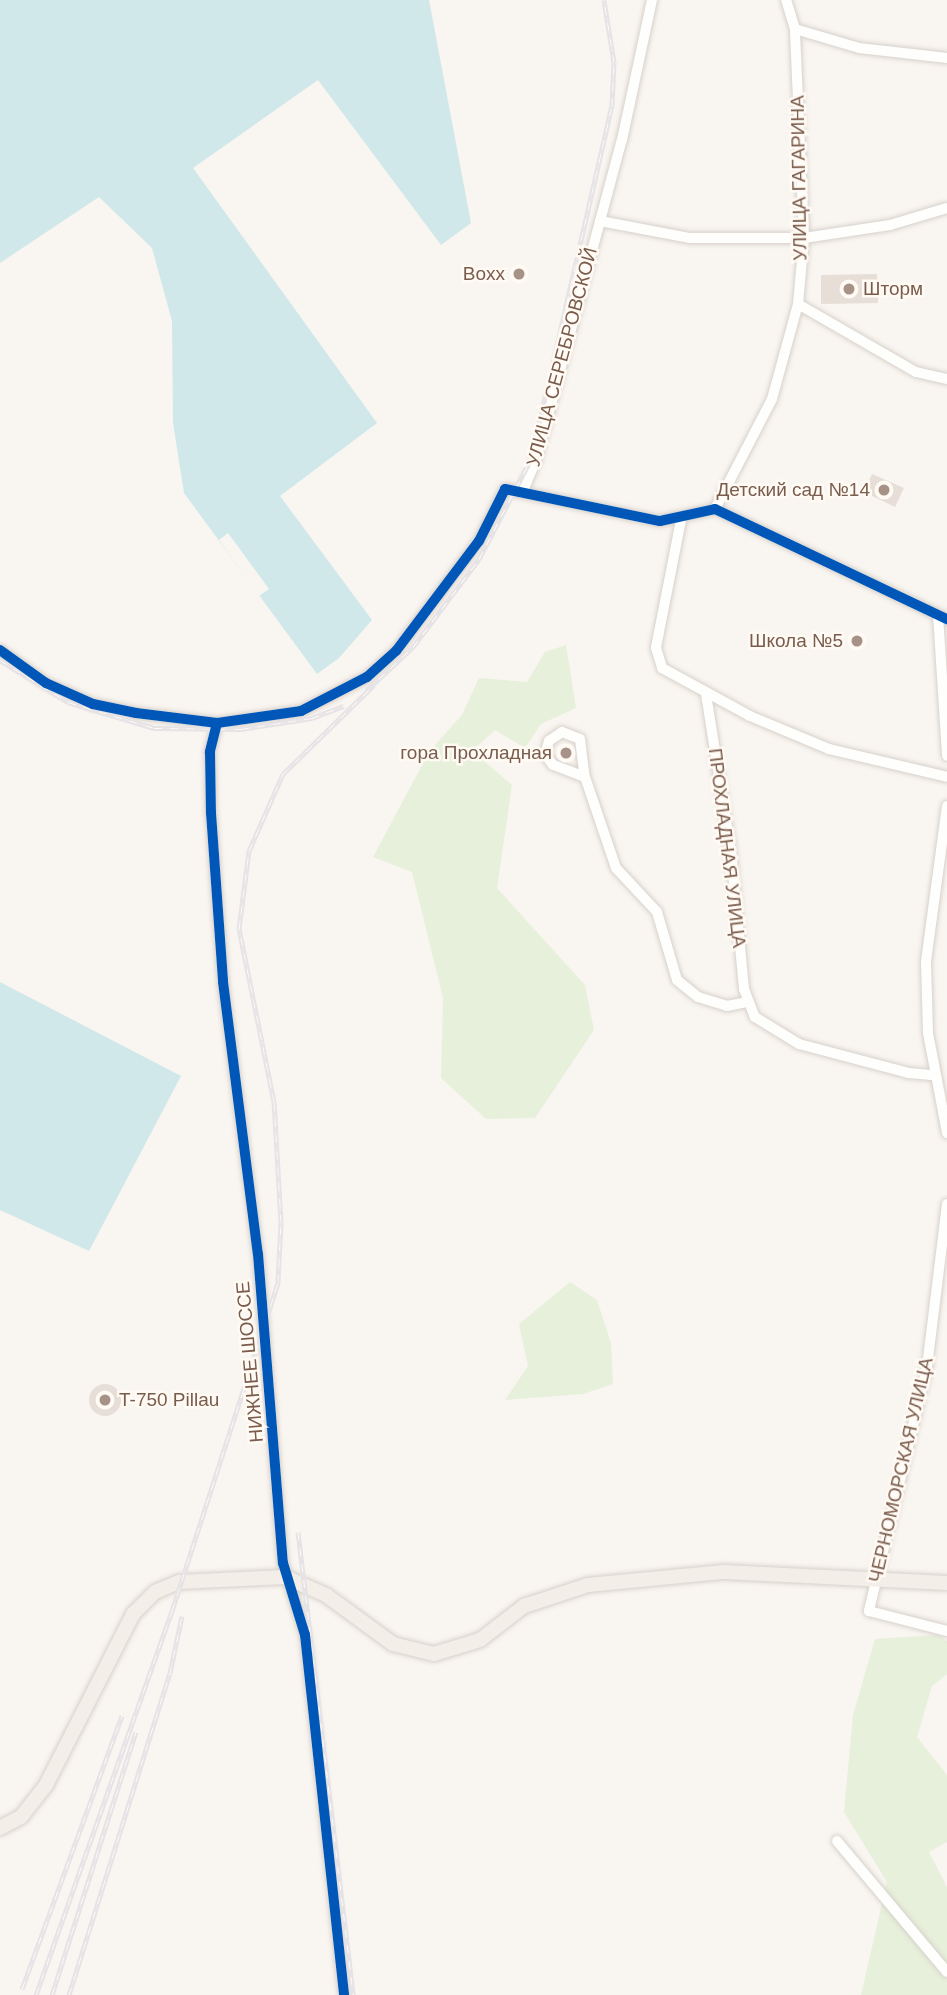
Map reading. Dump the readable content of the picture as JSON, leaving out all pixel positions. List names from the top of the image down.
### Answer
{
  "streets": {
    "street": [
      "УЛИЦА ГАГАРИНА",
      "УЛИЦА СЕРЕБРОВСКОЙ",
      "ПРОХЛАДНАЯ УЛИЦА",
      "НИЖНЕЕ ШОССЕ",
      "ЧЕРНОМОРСКАЯ УЛИЦА"
    ]
  },
  "places": [
    "Boxx",
    "Шторм",
    "Детский сад №14",
    "Школа №5",
    "гора Прохладная",
    "T-750 Pillau"
  ]
}
